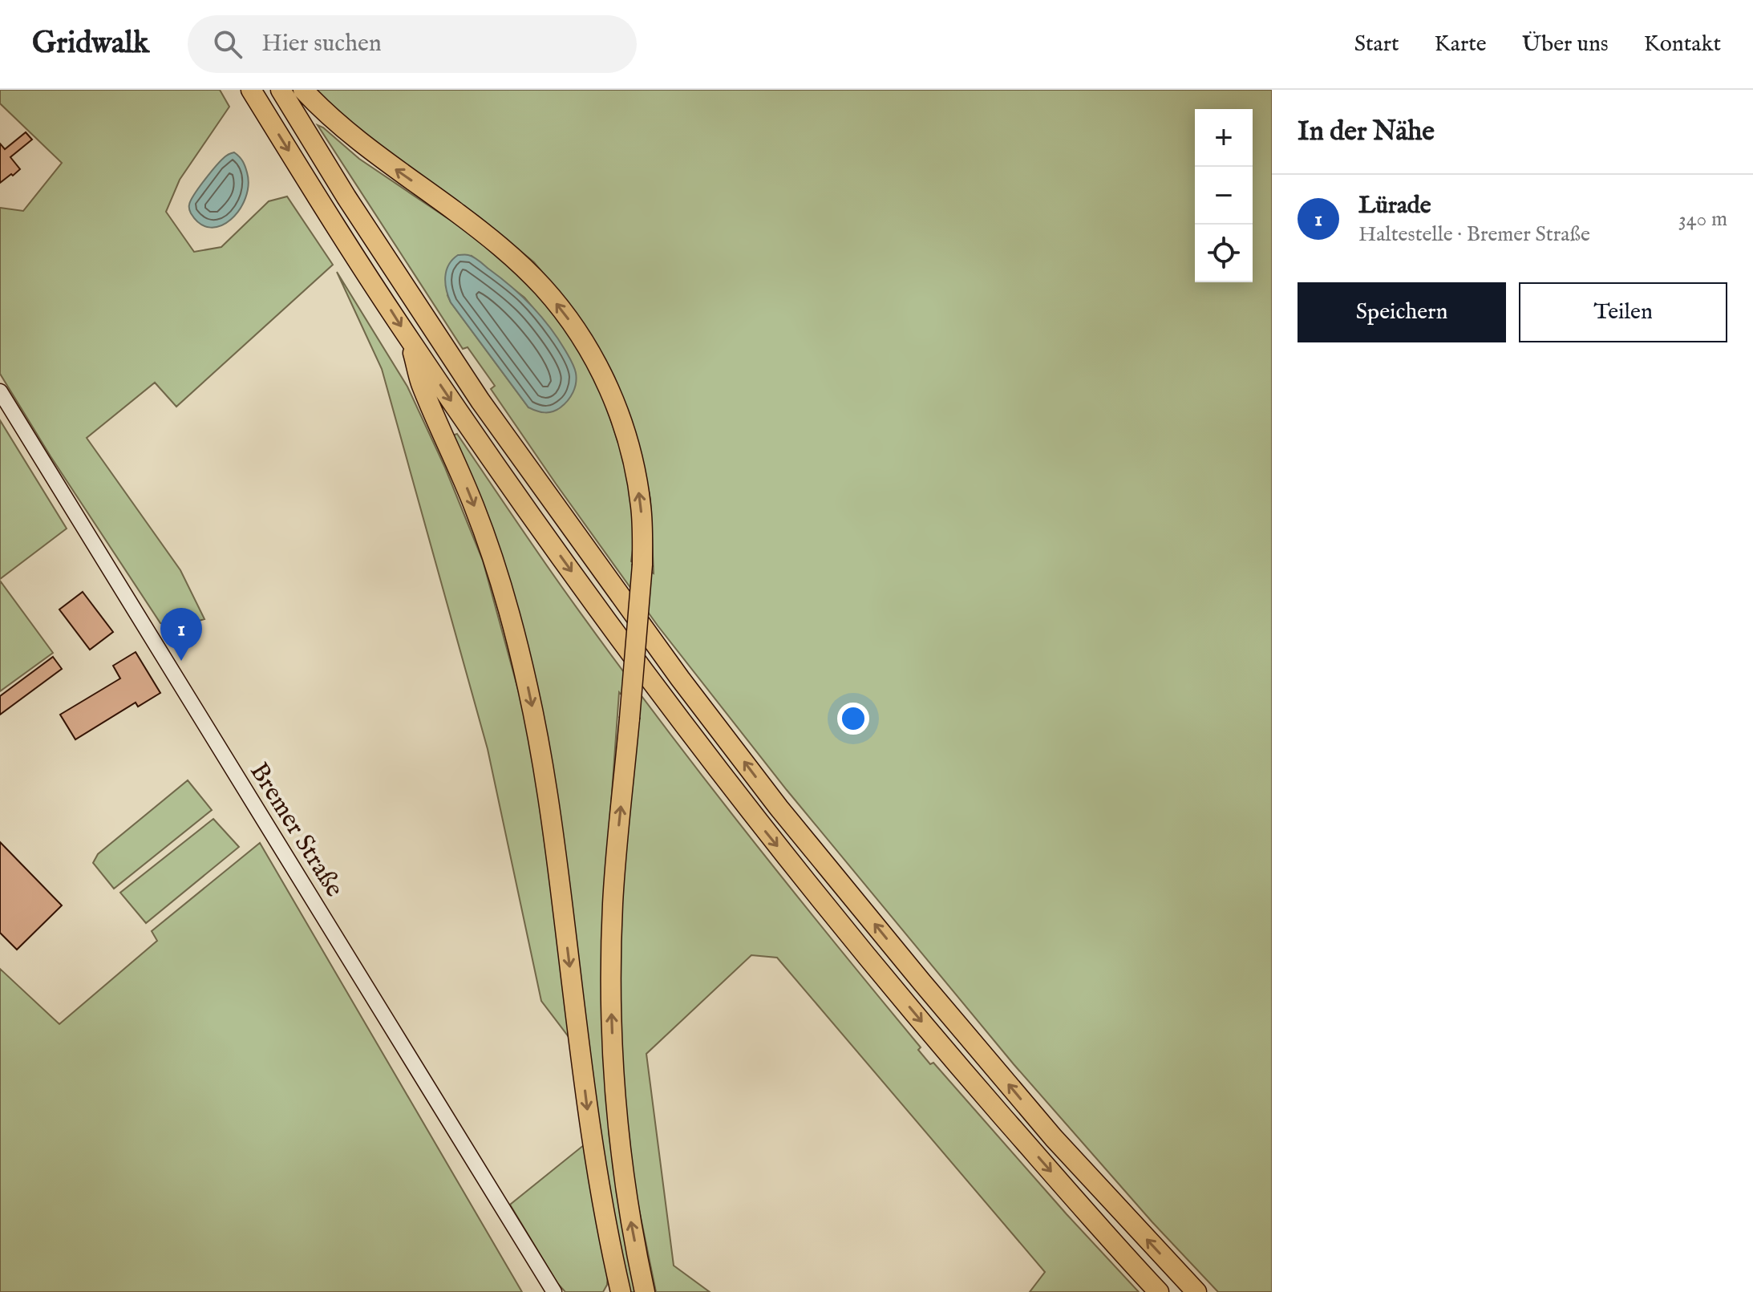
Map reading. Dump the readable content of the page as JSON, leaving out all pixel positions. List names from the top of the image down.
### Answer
{
  "streets": {
    "main road": ["Bremer Straße"]
  },
  "page": {
    "header": "Gridwalk",
    "search": "Hier suchen",
    "nav": [
      "Start",
      "Karte",
      "Über uns",
      "Kontakt"
    ],
    "heading": "In der Nähe",
    "map_buttons": ["+", "−"],
    "list": [
      {
        "mark": "1",
        "name": "Lürade",
        "note": "Haltestelle · Bremer Straße",
        "value": "340 m"
      }
    ],
    "buttons": ["Speichern", "Teilen"],
    "pins": "1"
  }
}
